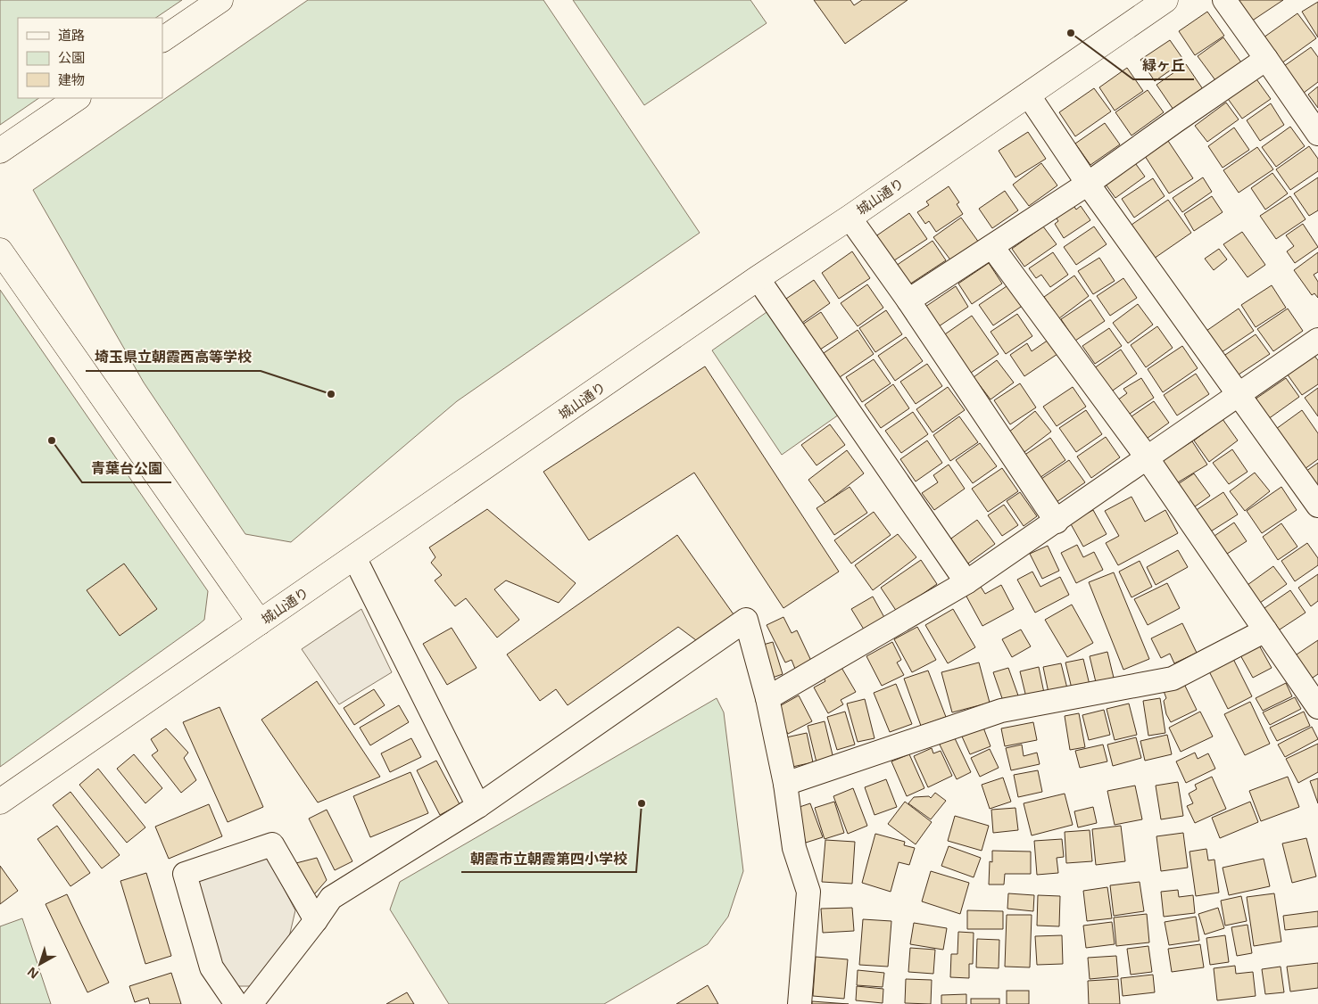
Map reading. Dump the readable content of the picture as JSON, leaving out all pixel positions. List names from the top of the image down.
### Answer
{
  "streets": {
    "street": ["城山通り"]
  },
  "places": [
    "緑ヶ丘",
    "埼玉県立朝霞西高等学校",
    "青葉台公園",
    "朝霞市立朝霞第四小学校"
  ],
  "legend": ["道路", "公園", "建物"],
  "north": "bottom left"
}
